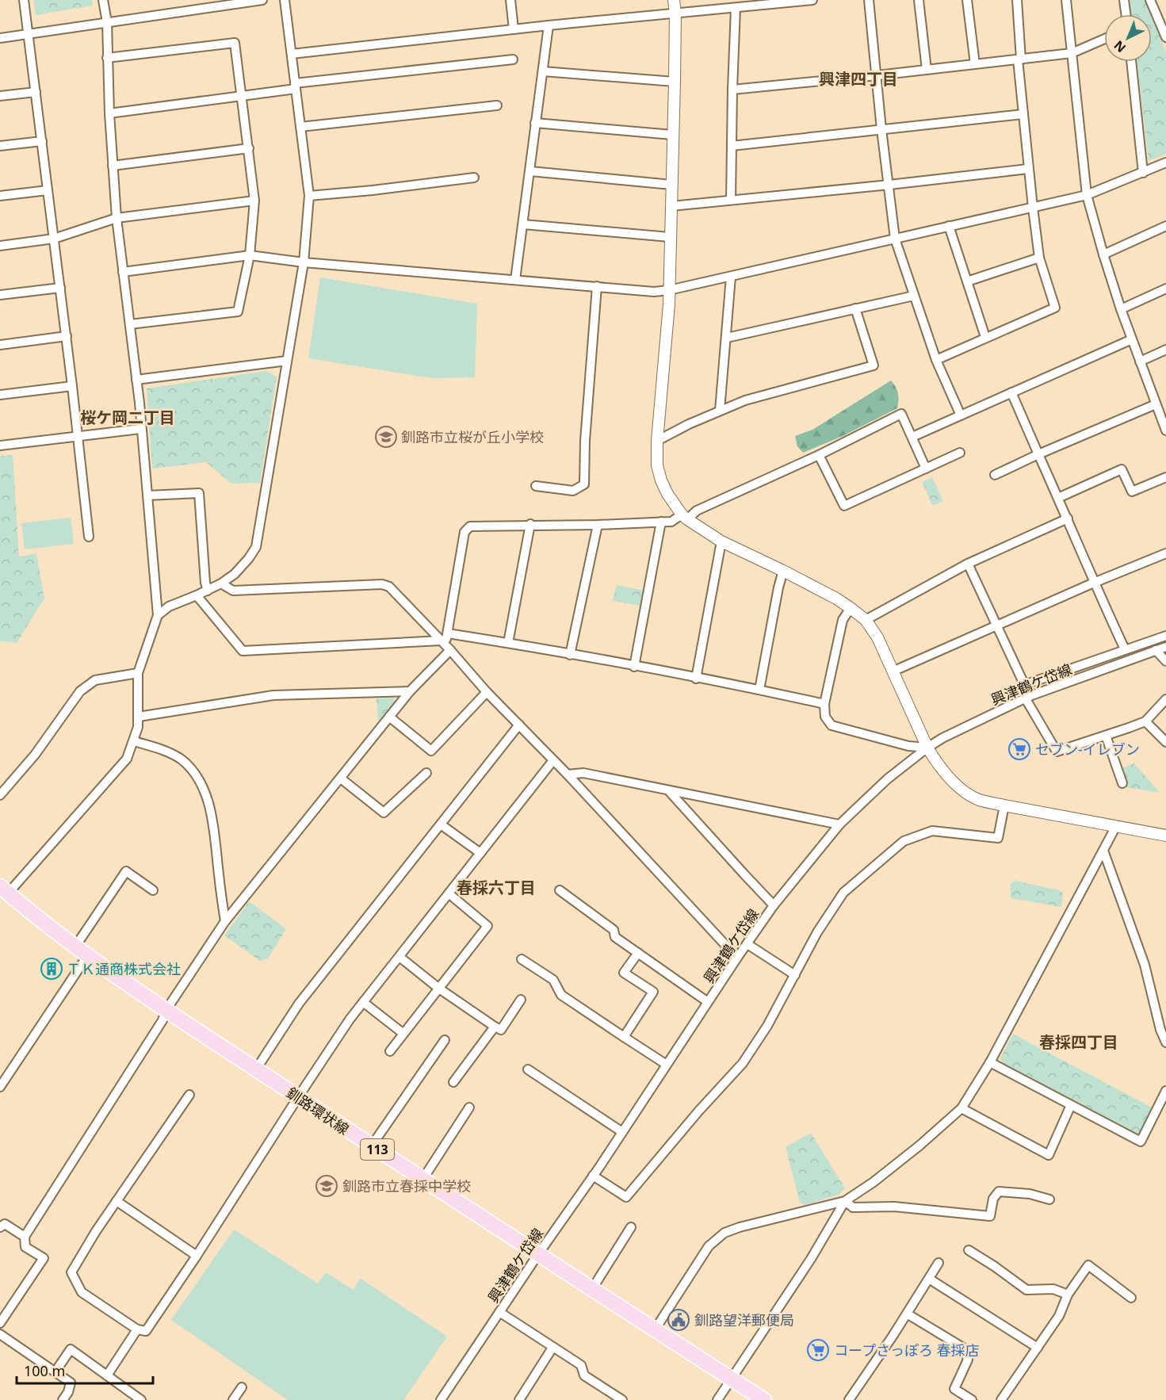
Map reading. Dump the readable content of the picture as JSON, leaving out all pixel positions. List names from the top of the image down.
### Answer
{
  "streets": {
    "main road": ["釧路環状線", "113"],
    "street": ["興津鶴ケ岱線"]
  },
  "crossings": [
    ["興津鶴ケ岱線", "釧路環状線"]
  ],
  "districts": [
    "興津四丁目",
    "桜ケ岡二丁目",
    "春採六丁目",
    "春採四丁目"
  ],
  "places": {
    "school or university": ["釧路市立桜が丘小学校", "釧路市立春採中学校"],
    "supermarket": ["セブン-イレブン", "コープさっぽろ 春採店"],
    "building": ["ＴＫ通商株式会社"],
    "public building": ["釧路望洋郵便局"]
  },
  "scale_bar": "100 m",
  "north": "bottom left"
}
